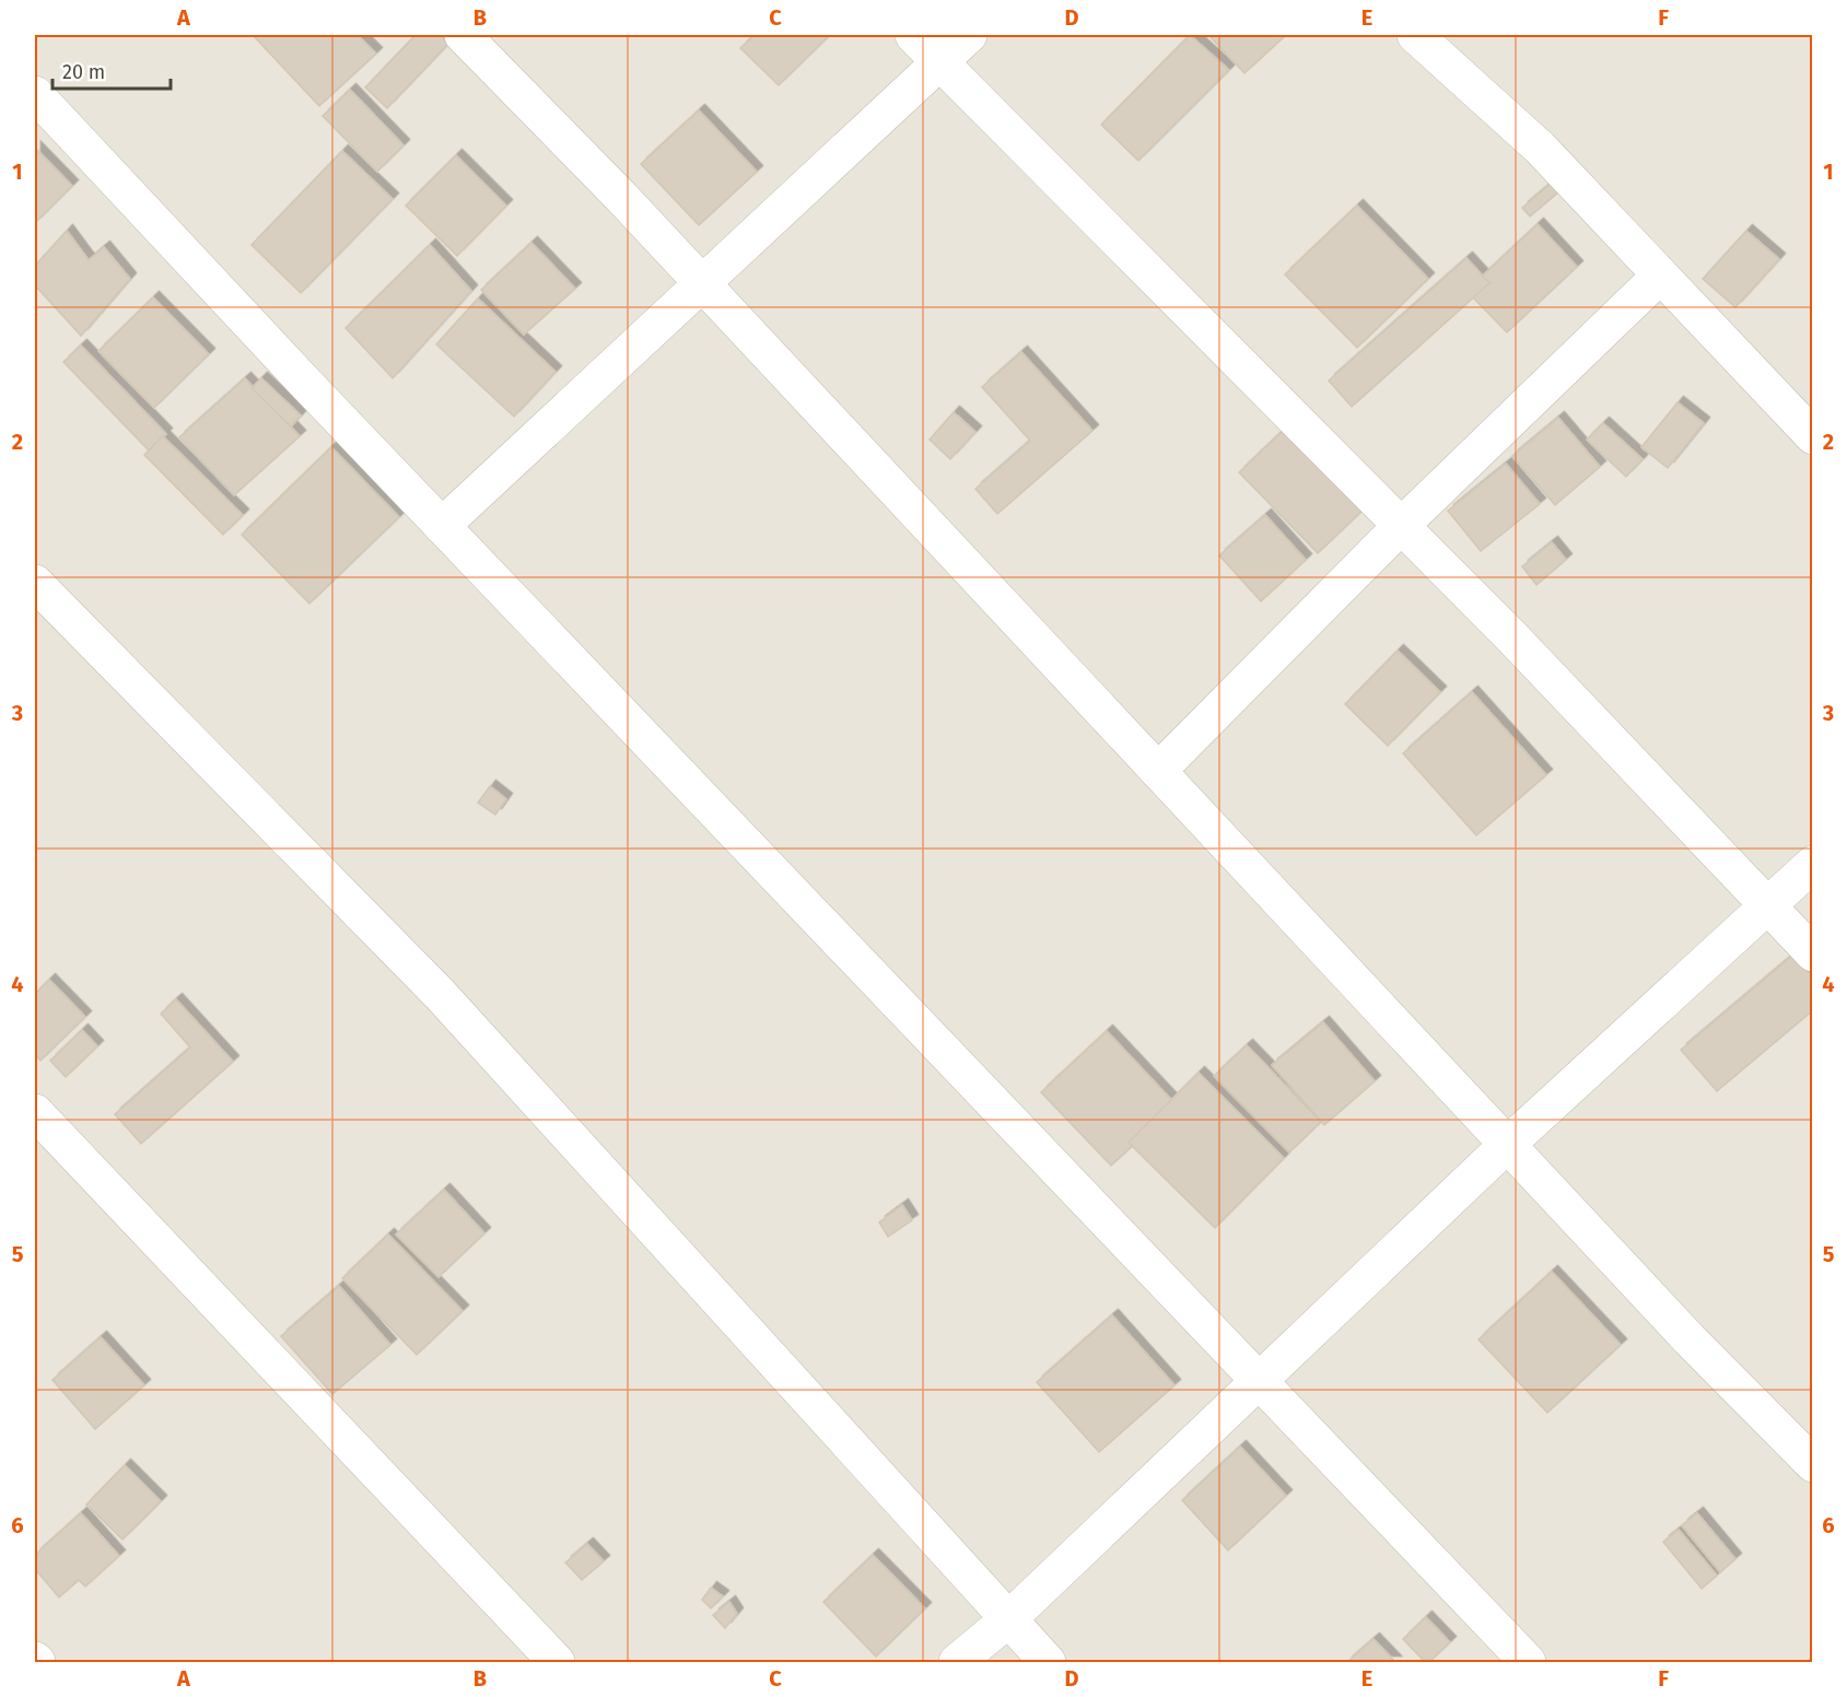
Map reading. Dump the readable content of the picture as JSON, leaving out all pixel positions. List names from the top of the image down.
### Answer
{
  "scale_bar": "20 m",
  "grid": {
    "columns": [
      "A",
      "B",
      "C",
      "D",
      "E",
      "F"
    ],
    "rows": [
      "1",
      "2",
      "3",
      "4",
      "5",
      "6"
    ]
  }
}
